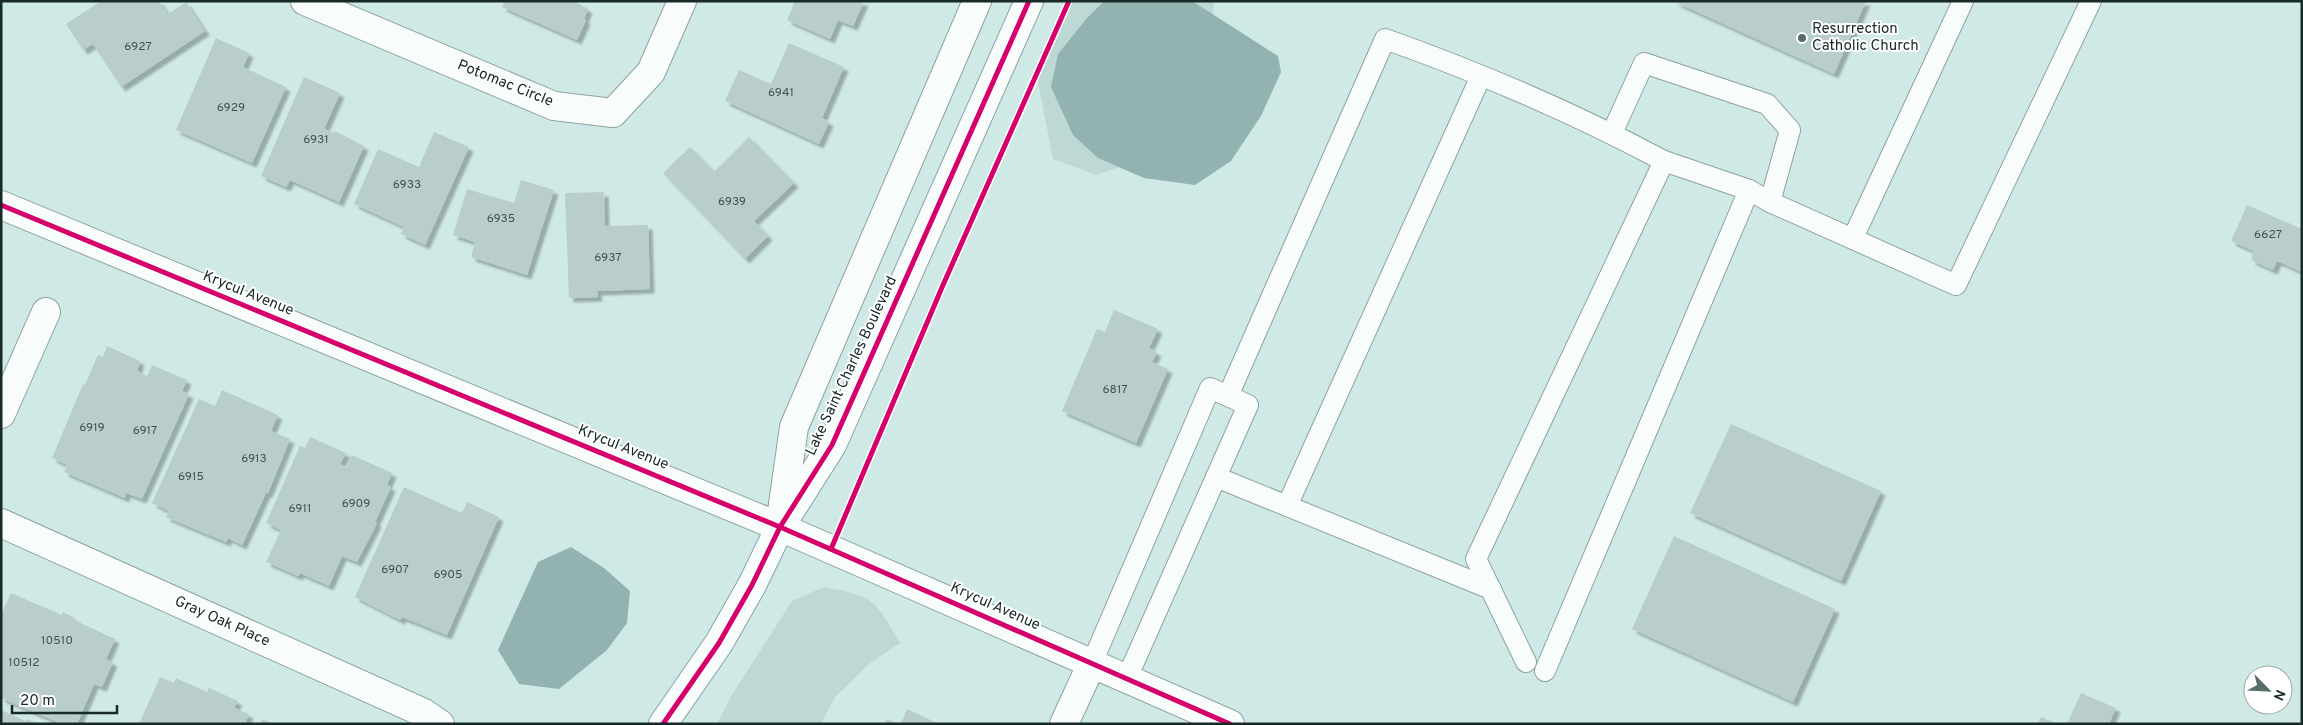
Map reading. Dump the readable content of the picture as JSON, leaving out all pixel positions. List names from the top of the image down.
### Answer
{
  "streets": {
    "street": [
      "Potomac Circle",
      "Krycul Avenue",
      "Lake Saint Charles Boulevard",
      "Gray Oak Place"
    ]
  },
  "crossings": [
    ["Krycul Avenue", "Lake Saint Charles Boulevard"]
  ],
  "places": ["Resurrection Catholic Church"],
  "house_numbers": [
    "6927",
    "6941",
    "6929",
    "6931",
    "6933",
    "6939",
    "6935",
    "6627",
    "6937",
    "6817",
    "6919",
    "6917",
    "6913",
    "6915",
    "6909",
    "6911",
    "6907",
    "6905",
    "10510",
    "10512"
  ],
  "scale_bar": "20 m",
  "north": "bottom right"
}
